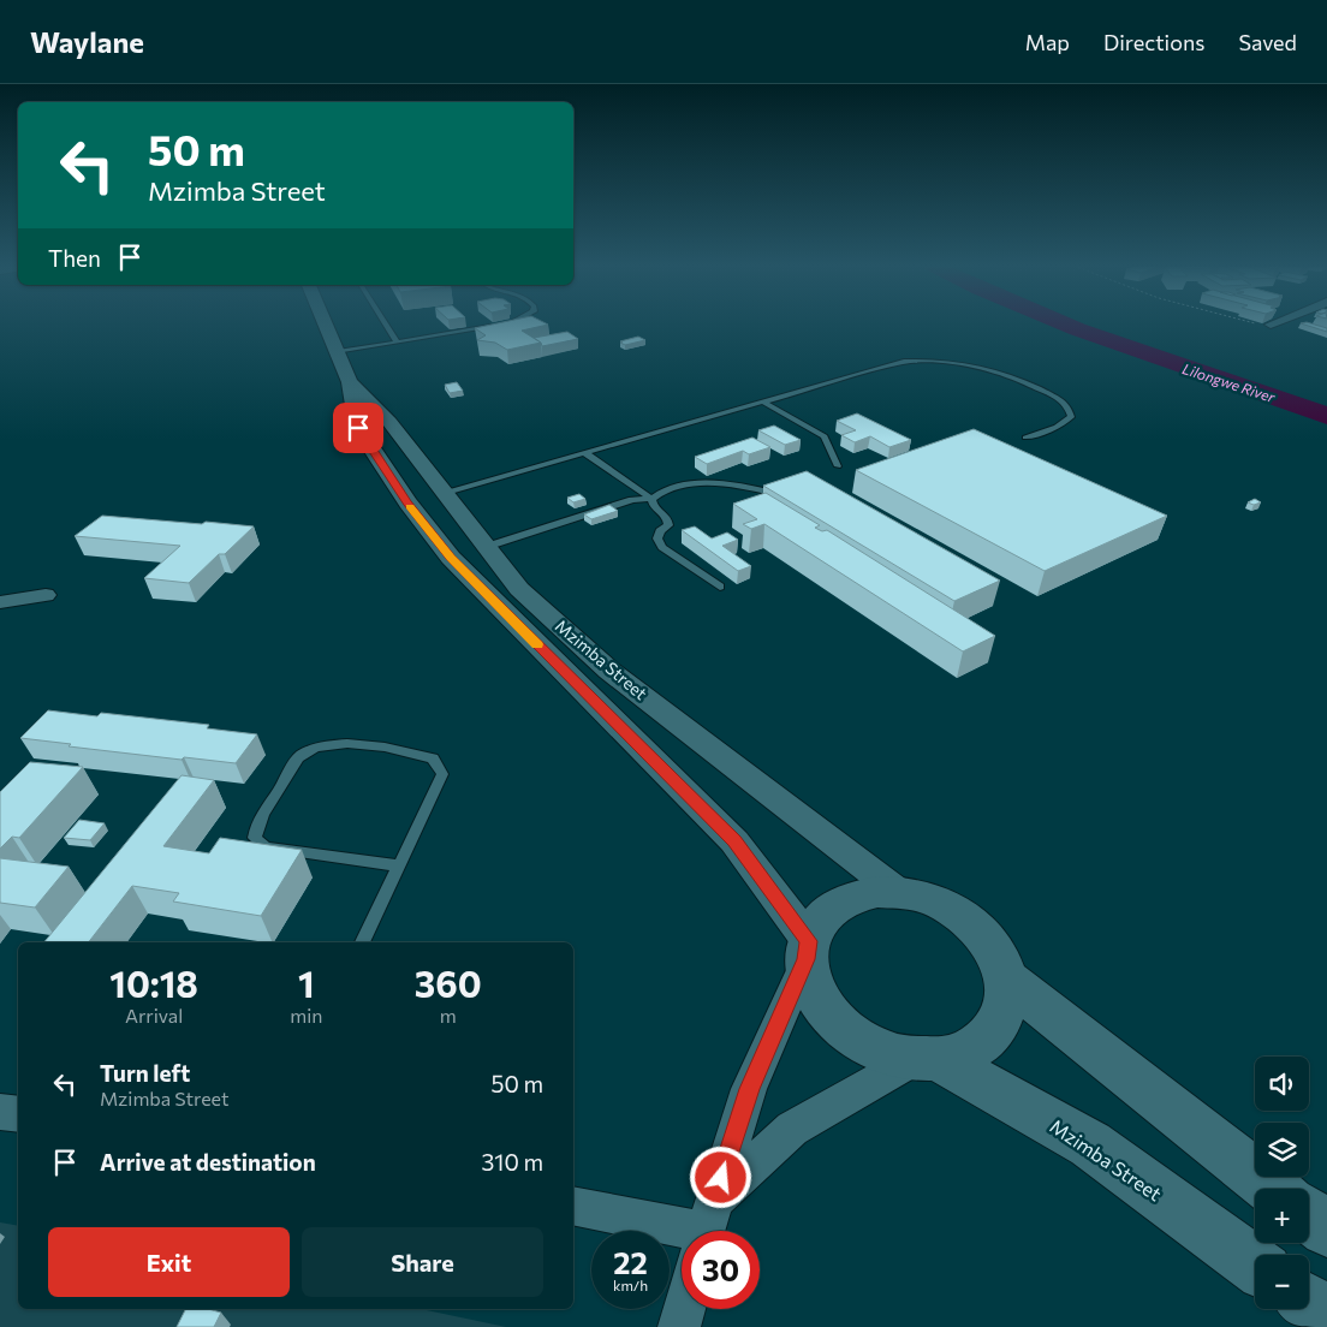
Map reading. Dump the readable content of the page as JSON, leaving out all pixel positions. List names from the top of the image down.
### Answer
{
  "streets": {
    "main road": ["Mzimba Street"]
  },
  "water": ["Lilongwe River"],
  "page": {
    "header": "Waylane",
    "nav": ["Map", "Directions", "Saved"],
    "turn": ["50 m", "Mzimba Street"],
    "then": "Then",
    "eta": [
      "10:18",
      "Arrival",
      "1",
      "min",
      "360",
      "m"
    ],
    "list": [
      {
        "name": "Turn left",
        "note": "Mzimba Street",
        "value": "50 m"
      },
      {
        "name": "Arrive at destination",
        "value": "310 m"
      }
    ],
    "map_buttons": ["+", "−"],
    "buttons": ["Exit", "Share"],
    "speed": "22 km/h",
    "limit": "30"
  }
}
